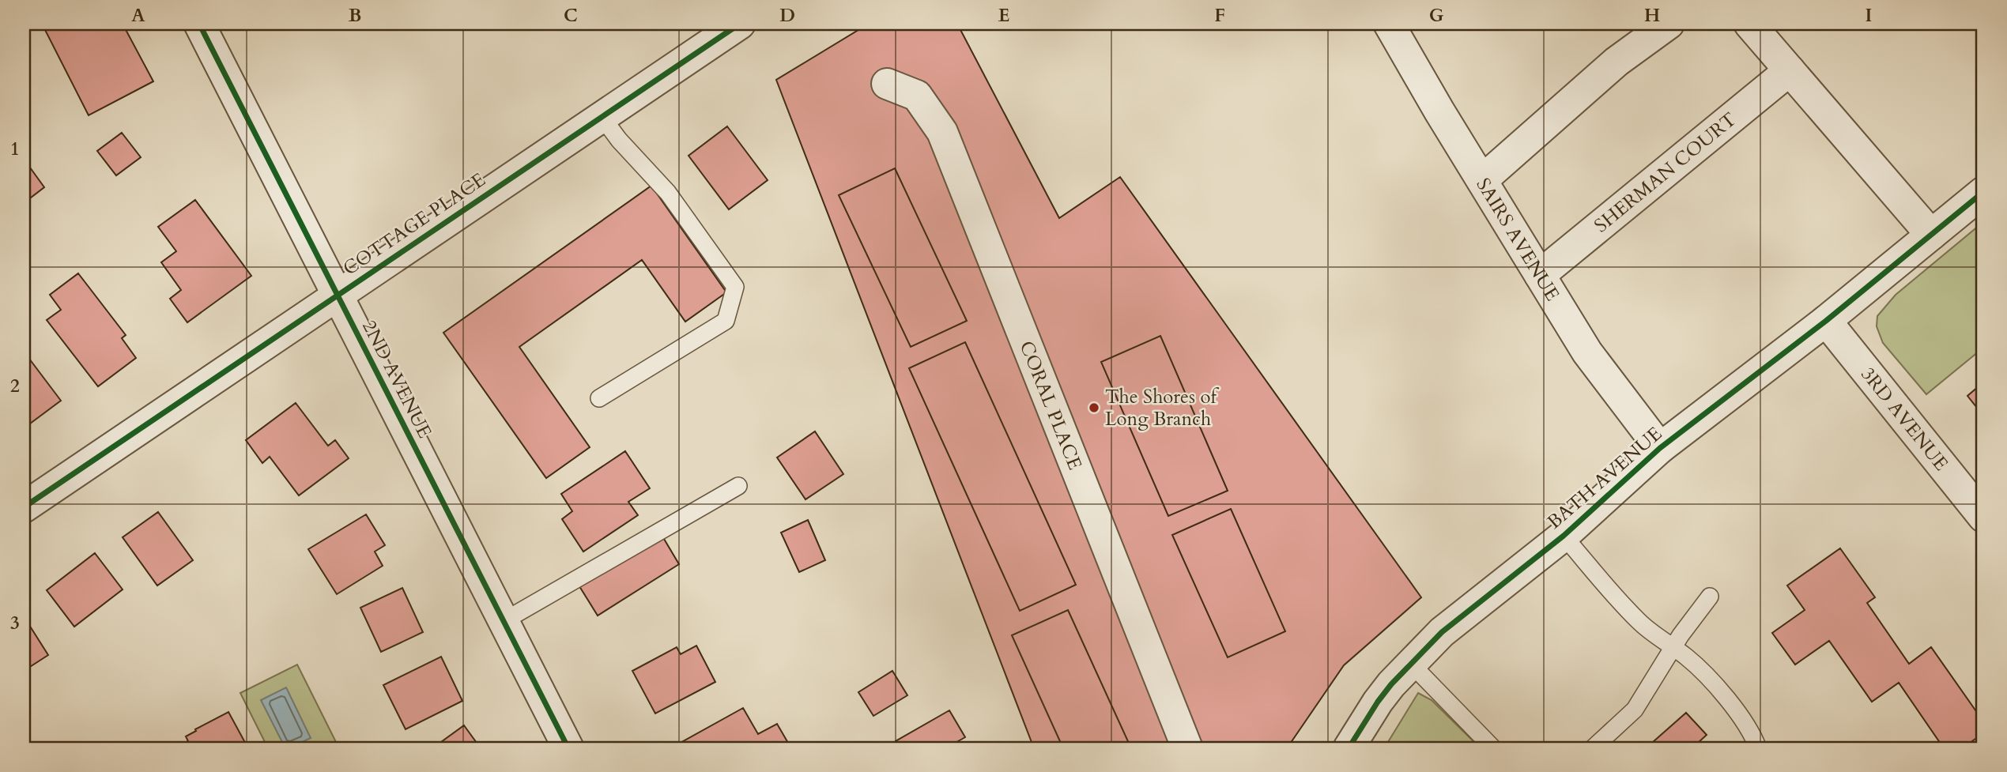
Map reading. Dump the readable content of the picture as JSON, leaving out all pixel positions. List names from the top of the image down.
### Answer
{
  "streets": {
    "street": [
      "SHERMAN COURT",
      "COTTAGE PLACE",
      "SAIRS AVENUE",
      "2ND AVENUE",
      "CORAL PLACE",
      "3RD AVENUE",
      "BATH AVENUE"
    ]
  },
  "crossings": [
    ["SHERMAN COURT", "SAIRS AVENUE"],
    ["COTTAGE PLACE", "2ND AVENUE"],
    ["SAIRS AVENUE", "BATH AVENUE"],
    ["3RD AVENUE", "BATH AVENUE"]
  ],
  "places": ["The Shores of Long Branch"],
  "grid": {
    "columns": [
      "A",
      "B",
      "C",
      "D",
      "E",
      "F",
      "G",
      "H",
      "I"
    ],
    "rows": ["1", "2", "3"]
  }
}
